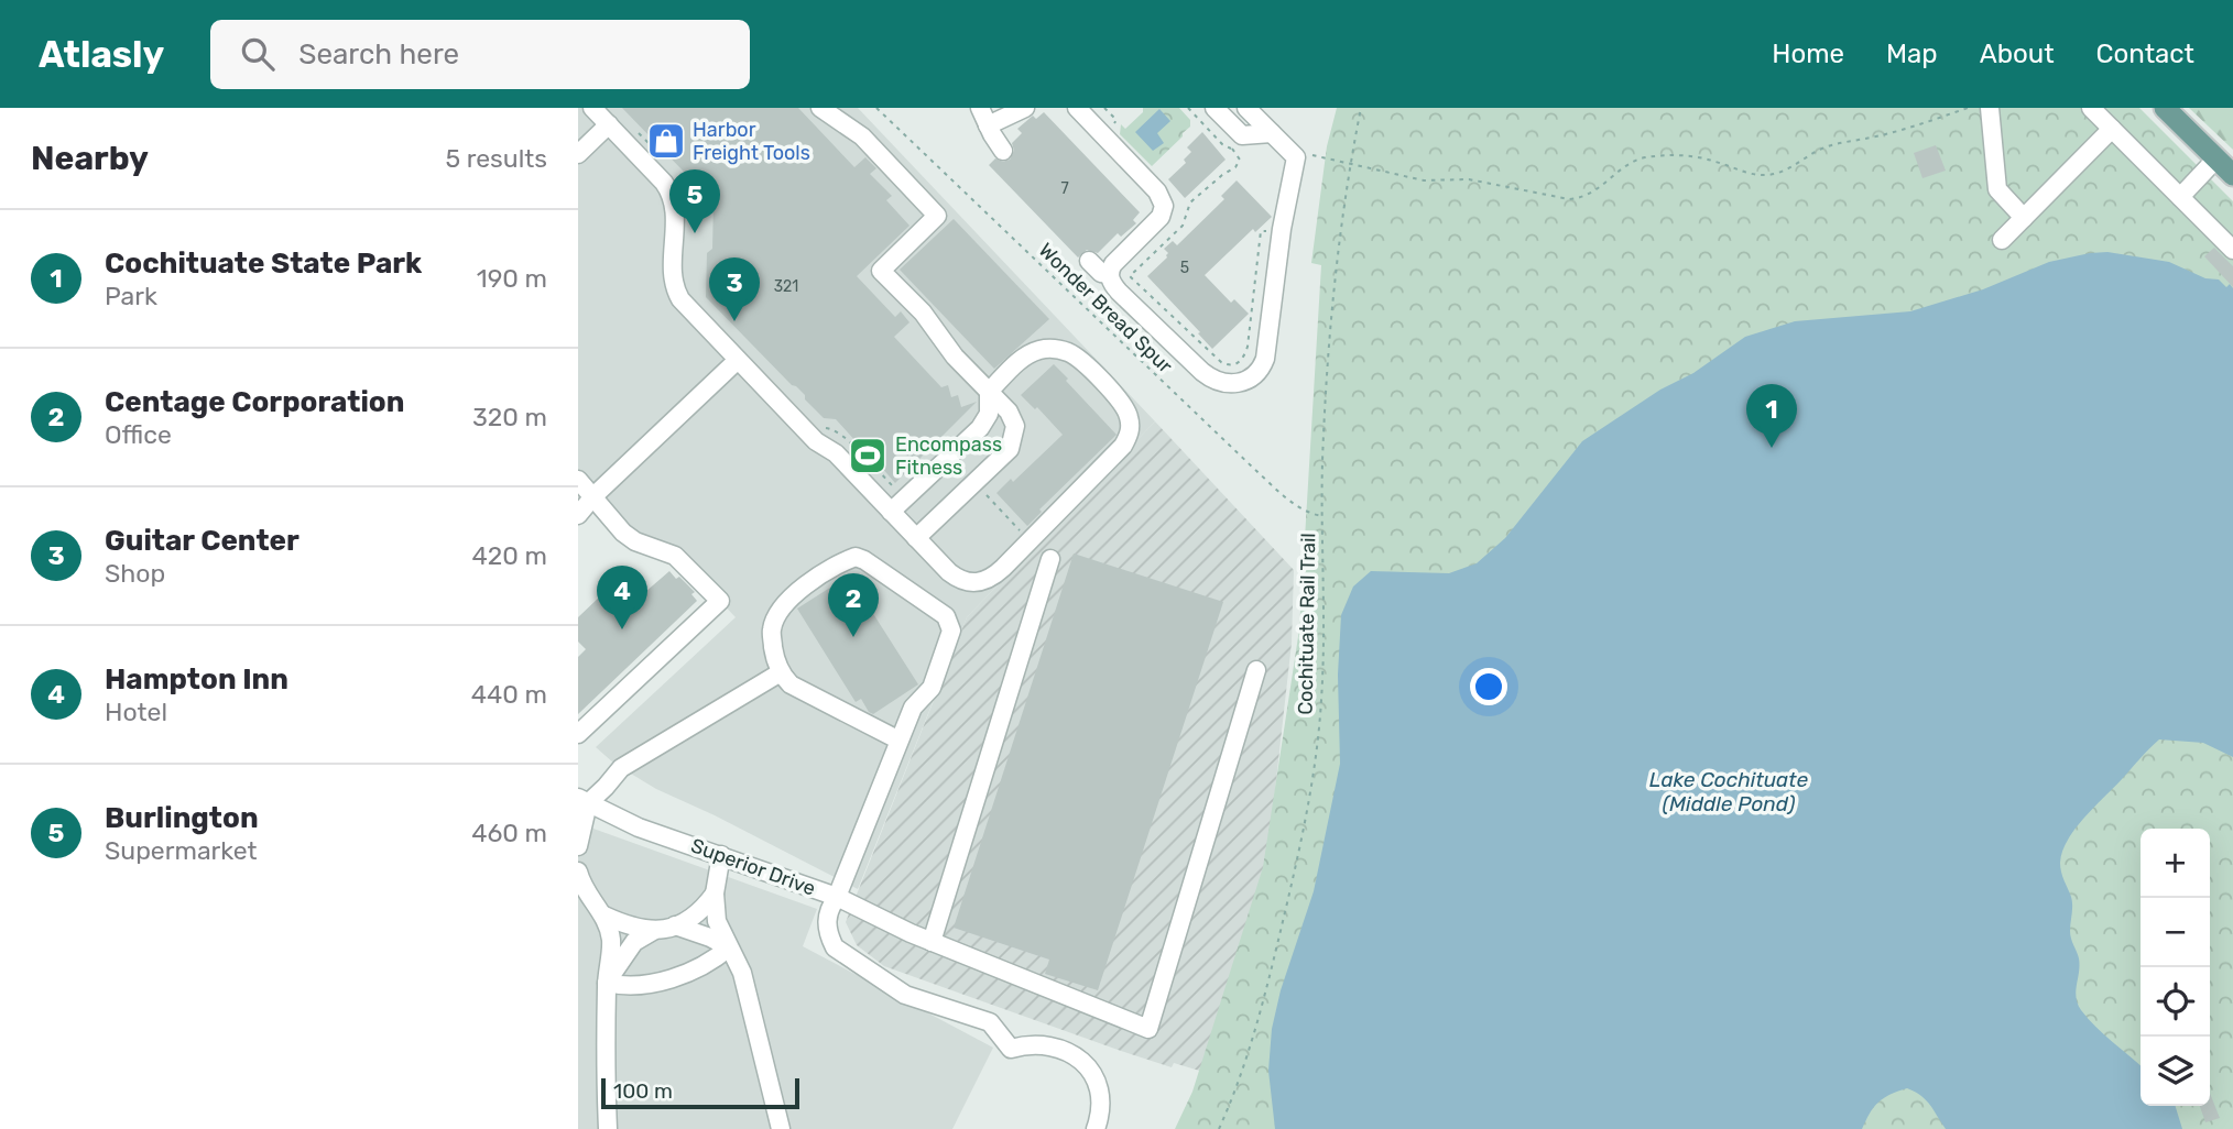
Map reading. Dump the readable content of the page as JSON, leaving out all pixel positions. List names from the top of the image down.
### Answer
{
  "streets": {
    "street": ["Superior Drive"],
    "path": ["Wonder Bread Spur", "Cochituate Rail Trail"]
  },
  "crossings": [
    ["Wonder Bread Spur", "Cochituate Rail Trail"]
  ],
  "water": ["Lake Cochituate (Middle Pond)"],
  "places": {
    "shop": ["Harbor Freight Tools"],
    "sports": ["Encompass Fitness"]
  },
  "house_numbers": ["7", "5", "321"],
  "scale_bar": "100 m",
  "page": {
    "header": "Atlasly",
    "search": "Search here",
    "nav": [
      "Home",
      "Map",
      "About",
      "Contact"
    ],
    "heading": ["Nearby", "5 results"],
    "pins": [
      "5",
      "3",
      "1",
      "4",
      "2"
    ],
    "list": [
      {
        "mark": "1",
        "name": "Cochituate State Park",
        "note": "Park",
        "value": "190 m"
      },
      {
        "mark": "2",
        "name": "Centage Corporation",
        "note": "Office",
        "value": "320 m"
      },
      {
        "mark": "3",
        "name": "Guitar Center",
        "note": "Shop",
        "value": "420 m"
      },
      {
        "mark": "4",
        "name": "Hampton Inn",
        "note": "Hotel",
        "value": "440 m"
      },
      {
        "mark": "5",
        "name": "Burlington",
        "note": "Supermarket",
        "value": "460 m"
      }
    ],
    "map_buttons": ["+", "−"],
    "scale": "100 m"
  }
}
